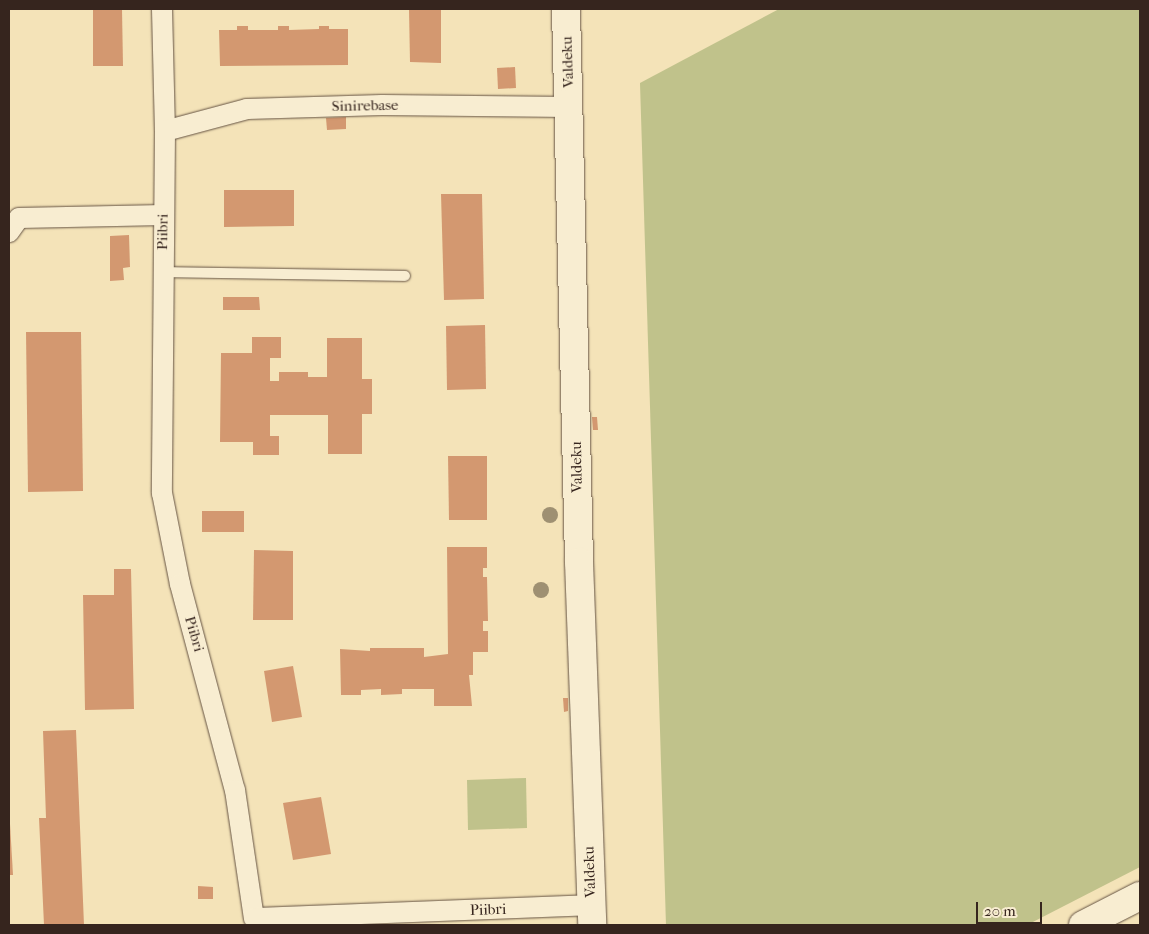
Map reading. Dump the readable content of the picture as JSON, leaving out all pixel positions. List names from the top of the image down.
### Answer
{
  "streets": {
    "street": ["Valdeku", "Sinirebase", "Piibri"]
  },
  "crossings": [
    ["Valdeku", "Sinirebase"],
    ["Valdeku", "Piibri"],
    ["Sinirebase", "Piibri"]
  ],
  "scale_bar": "20 m"
}
